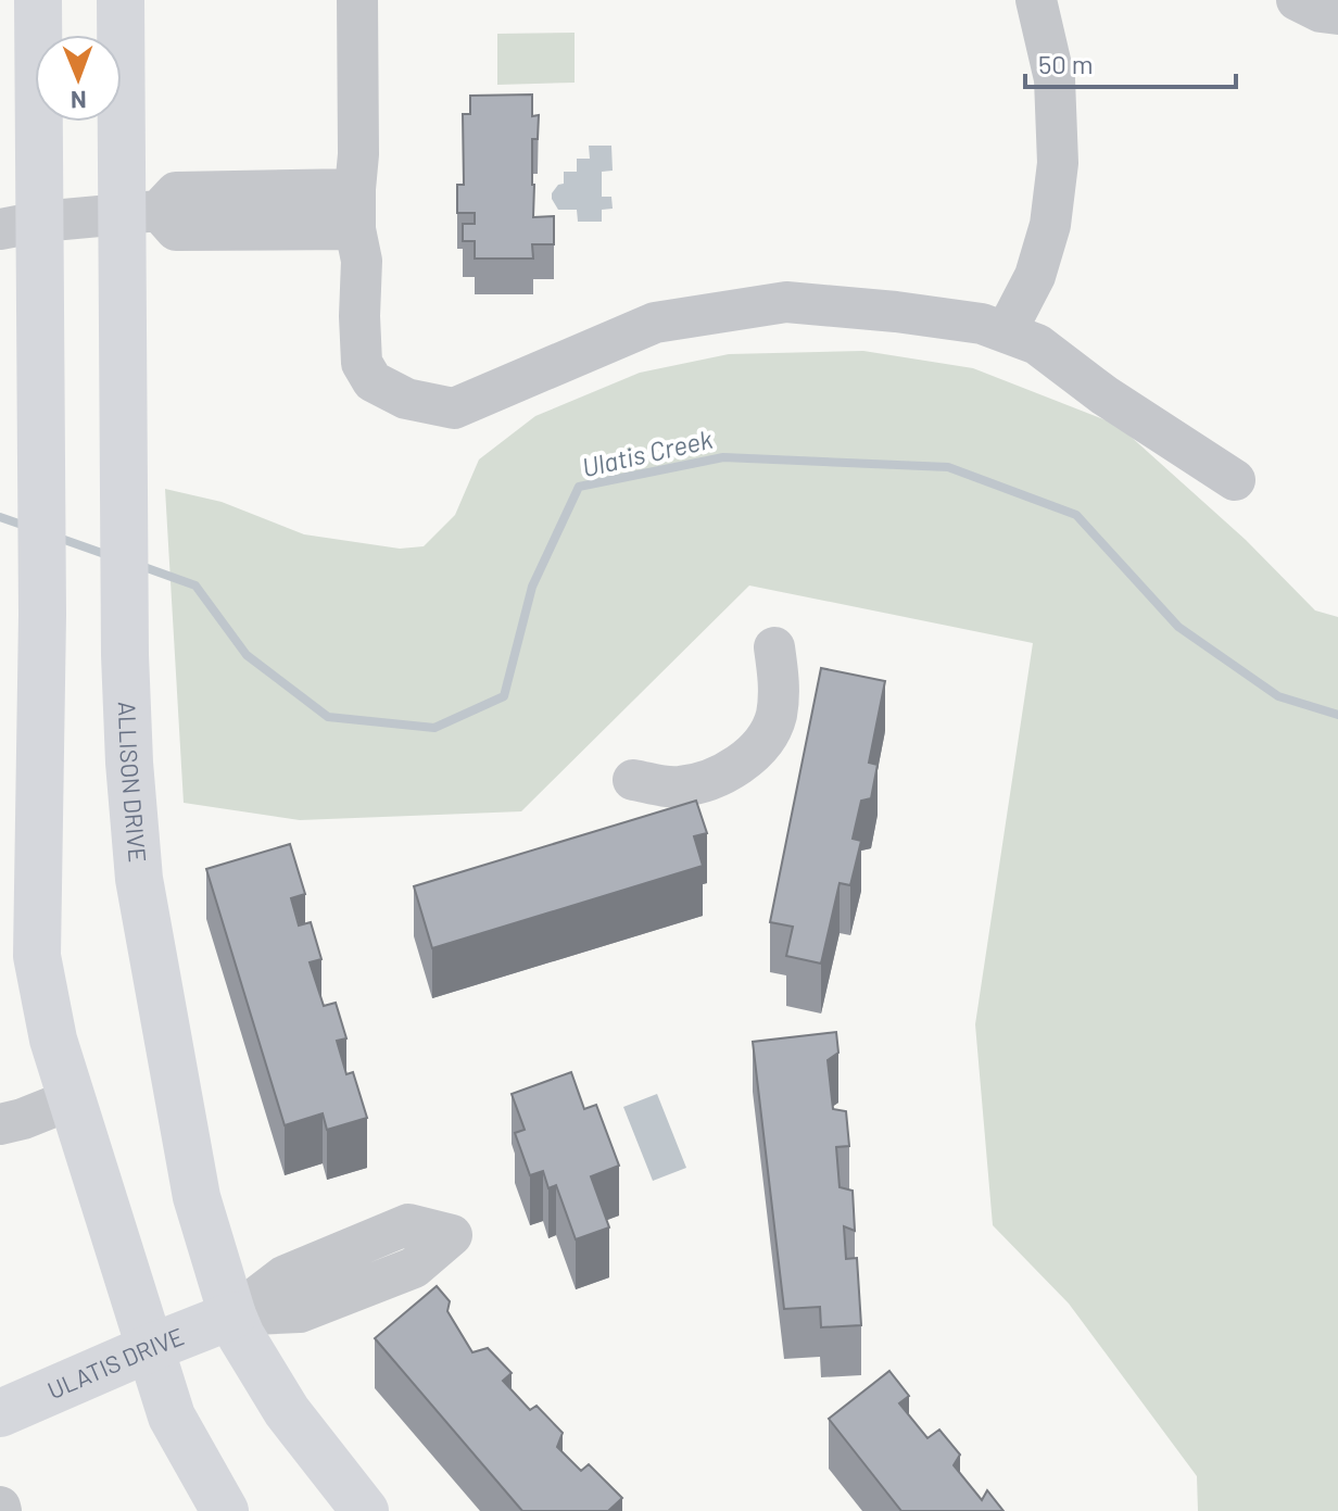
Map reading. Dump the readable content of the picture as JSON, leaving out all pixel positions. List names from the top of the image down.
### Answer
{
  "streets": {
    "main road": ["ALLISON DRIVE", "ULATIS DRIVE"]
  },
  "crossings": [
    ["ALLISON DRIVE", "ULATIS DRIVE"]
  ],
  "water": ["Ulatis Creek"],
  "scale_bar": "50 m",
  "north": "bottom"
}
